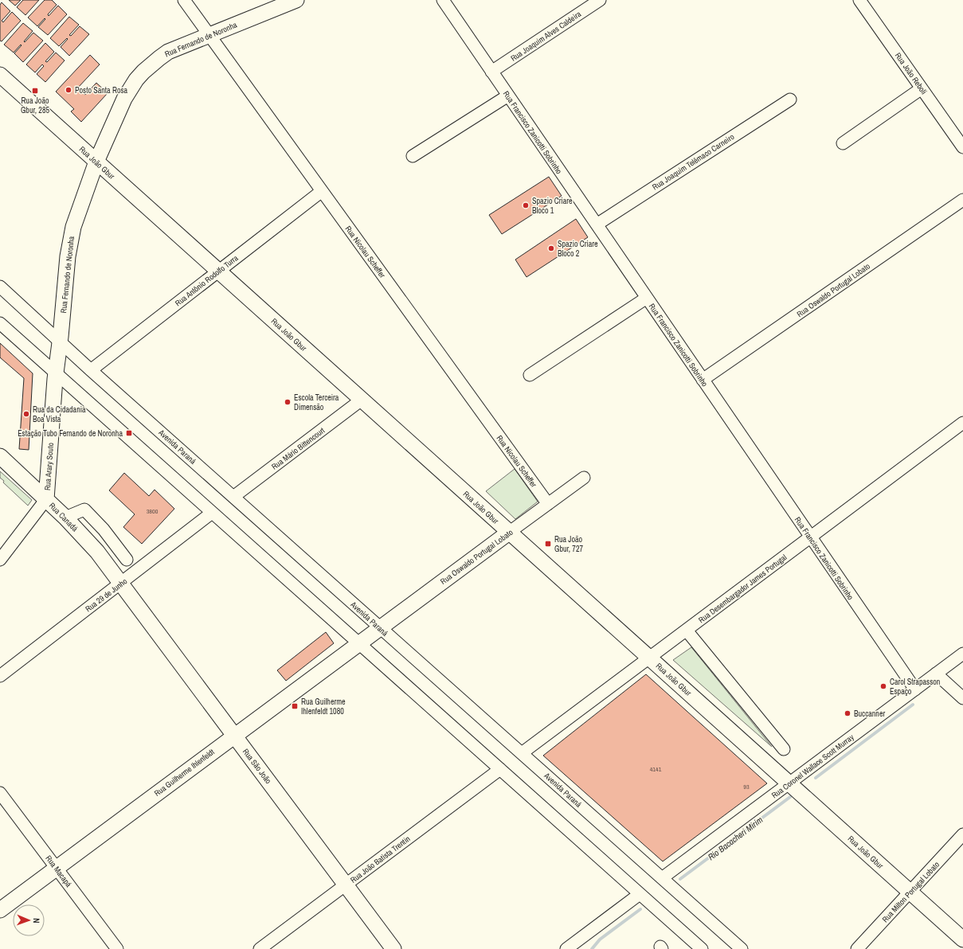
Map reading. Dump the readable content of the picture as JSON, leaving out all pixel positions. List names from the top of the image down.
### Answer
{
  "streets": {
    "main road": [
      "Rua Fernando de Noronha",
      "Rua João Gbur",
      "Rua Oswaldo Portugal Lobato",
      "Rua Arary Souto",
      "Rua Canadá",
      "Rua São João",
      "Rua Guilherme Ihlenfeldt"
    ],
    "street": [
      "Rua Joaquim Alves Caldeira",
      "Rua João Reboli",
      "Rua Francisco Zanicotti Sobrinho",
      "Rua Joaquim Telêmaco Carneiro",
      "Rua Nicolau Scheffer",
      "Rua Antônio Rodolfo Turra",
      "Avenida Paraná",
      "Rua Mário Bittencourt",
      "Rua Desembargador James Portugal",
      "Rua 29 de Junho",
      "Rua Coronel Wallace Scott Murray",
      "Rua João Batista Trentin",
      "Rua Macapá",
      "Rua Milton Portugal Lobato"
    ]
  },
  "crossings": [
    ["Rua Joaquim Alves Caldeira", "Rua Francisco Zanicotti Sobrinho"],
    ["Rua Fernando de Noronha", "Rua João Gbur"],
    ["Rua Fernando de Noronha", "Rua Nicolau Scheffer"],
    ["Rua Fernando de Noronha", "Avenida Paraná"],
    ["Rua Fernando de Noronha", "Rua Arary Souto"],
    ["Rua Francisco Zanicotti Sobrinho", "Rua Joaquim Telêmaco Carneiro"],
    ["Rua Francisco Zanicotti Sobrinho", "Rua Oswaldo Portugal Lobato"],
    ["Rua Francisco Zanicotti Sobrinho", "Rua Desembargador James Portugal"],
    ["Rua Francisco Zanicotti Sobrinho", "Rua Coronel Wallace Scott Murray"],
    ["Rua João Gbur", "Rua Antônio Rodolfo Turra"],
    ["Rua João Gbur", "Rua Oswaldo Portugal Lobato"],
    ["Rua João Gbur", "Rua Mário Bittencourt"],
    ["Rua João Gbur", "Rua Desembargador James Portugal"],
    ["Rua João Gbur", "Rua Coronel Wallace Scott Murray"],
    ["Rua João Gbur", "Rua Milton Portugal Lobato"],
    ["Rua Nicolau Scheffer", "Rua Antônio Rodolfo Turra"],
    ["Rua Nicolau Scheffer", "Rua Oswaldo Portugal Lobato"],
    ["Rua Antônio Rodolfo Turra", "Avenida Paraná"],
    ["Rua Oswaldo Portugal Lobato", "Avenida Paraná"],
    ["Rua Oswaldo Portugal Lobato", "Rua Guilherme Ihlenfeldt"],
    ["Avenida Paraná", "Rua Mário Bittencourt"],
    ["Avenida Paraná", "Rua Arary Souto"],
    ["Avenida Paraná", "Rua Desembargador James Portugal"],
    ["Avenida Paraná", "Rua 29 de Junho"],
    ["Avenida Paraná", "Rua Coronel Wallace Scott Murray"],
    ["Avenida Paraná", "Rua Guilherme Ihlenfeldt"],
    ["Avenida Paraná", "Rua João Batista Trentin"],
    ["Rua Arary Souto", "Rua Canadá"],
    ["Rua Canadá", "Rua 29 de Junho"],
    ["Rua Canadá", "Rua São João"],
    ["Rua 29 de Junho", "Rua São João"],
    ["Rua São João", "Rua Guilherme Ihlenfeldt"],
    ["Rua São João", "Rua João Batista Trentin"],
    ["Rua Guilherme Ihlenfeldt", "Rua Macapá"]
  ],
  "water": ["Rio Bacacheri Mirim"],
  "places": {
    "other": [
      "Posto Santa Rosa",
      "Spazio Criare Bloco 1",
      "Spazio Criare Bloco 2",
      "Escola Terceira Dimensão",
      "Rua da Cidadania Boa Vista",
      "Carol Strapasson Espaço",
      "Buccanner"
    ],
    "transit": [
      "Rua João Gbur, 285",
      "Estação Tubo Fernando de Noronha",
      "Rua João Gbur, 727",
      "Rua Guilherme Ihlenfeldt 1080"
    ]
  },
  "house_numbers": ["3800", "4141", "93"],
  "north": "right"
}
